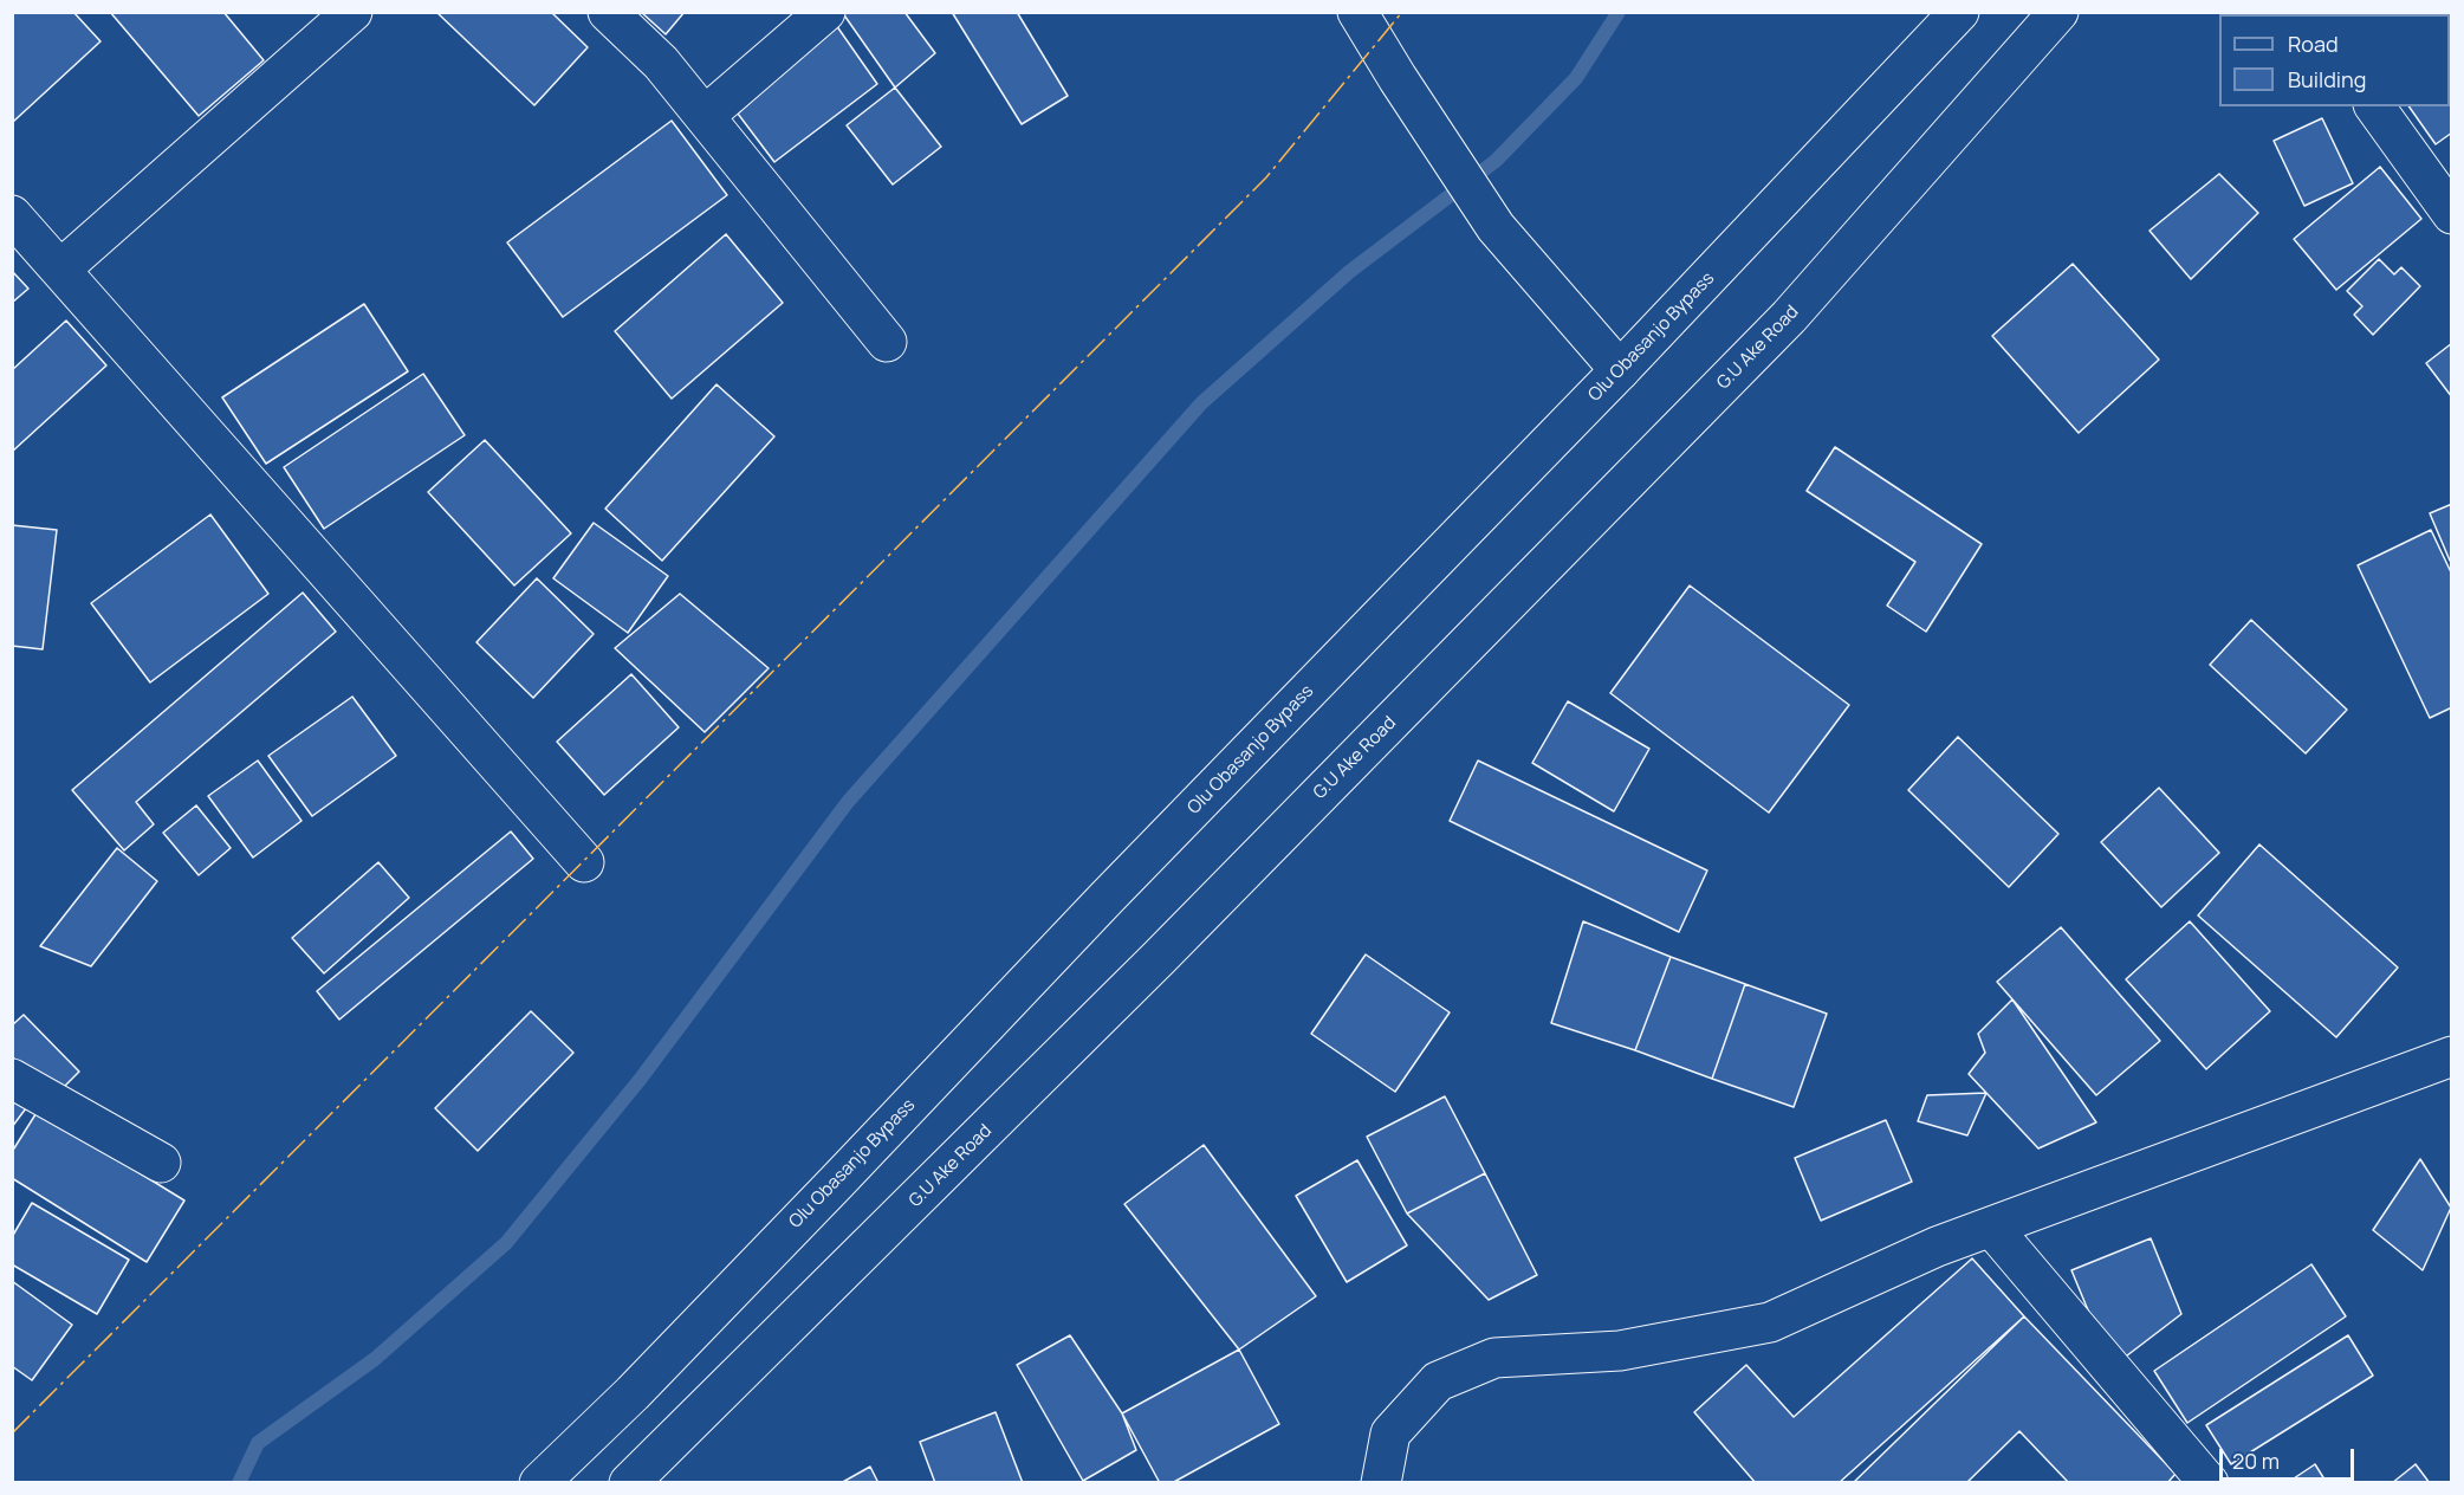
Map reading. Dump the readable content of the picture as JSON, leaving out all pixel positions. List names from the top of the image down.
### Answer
{
  "streets": {
    "street": ["Olu Obasanjo Bypass", "G.U Ake Road"]
  },
  "legend": ["Road", "Building"],
  "scale_bar": "20 m"
}
